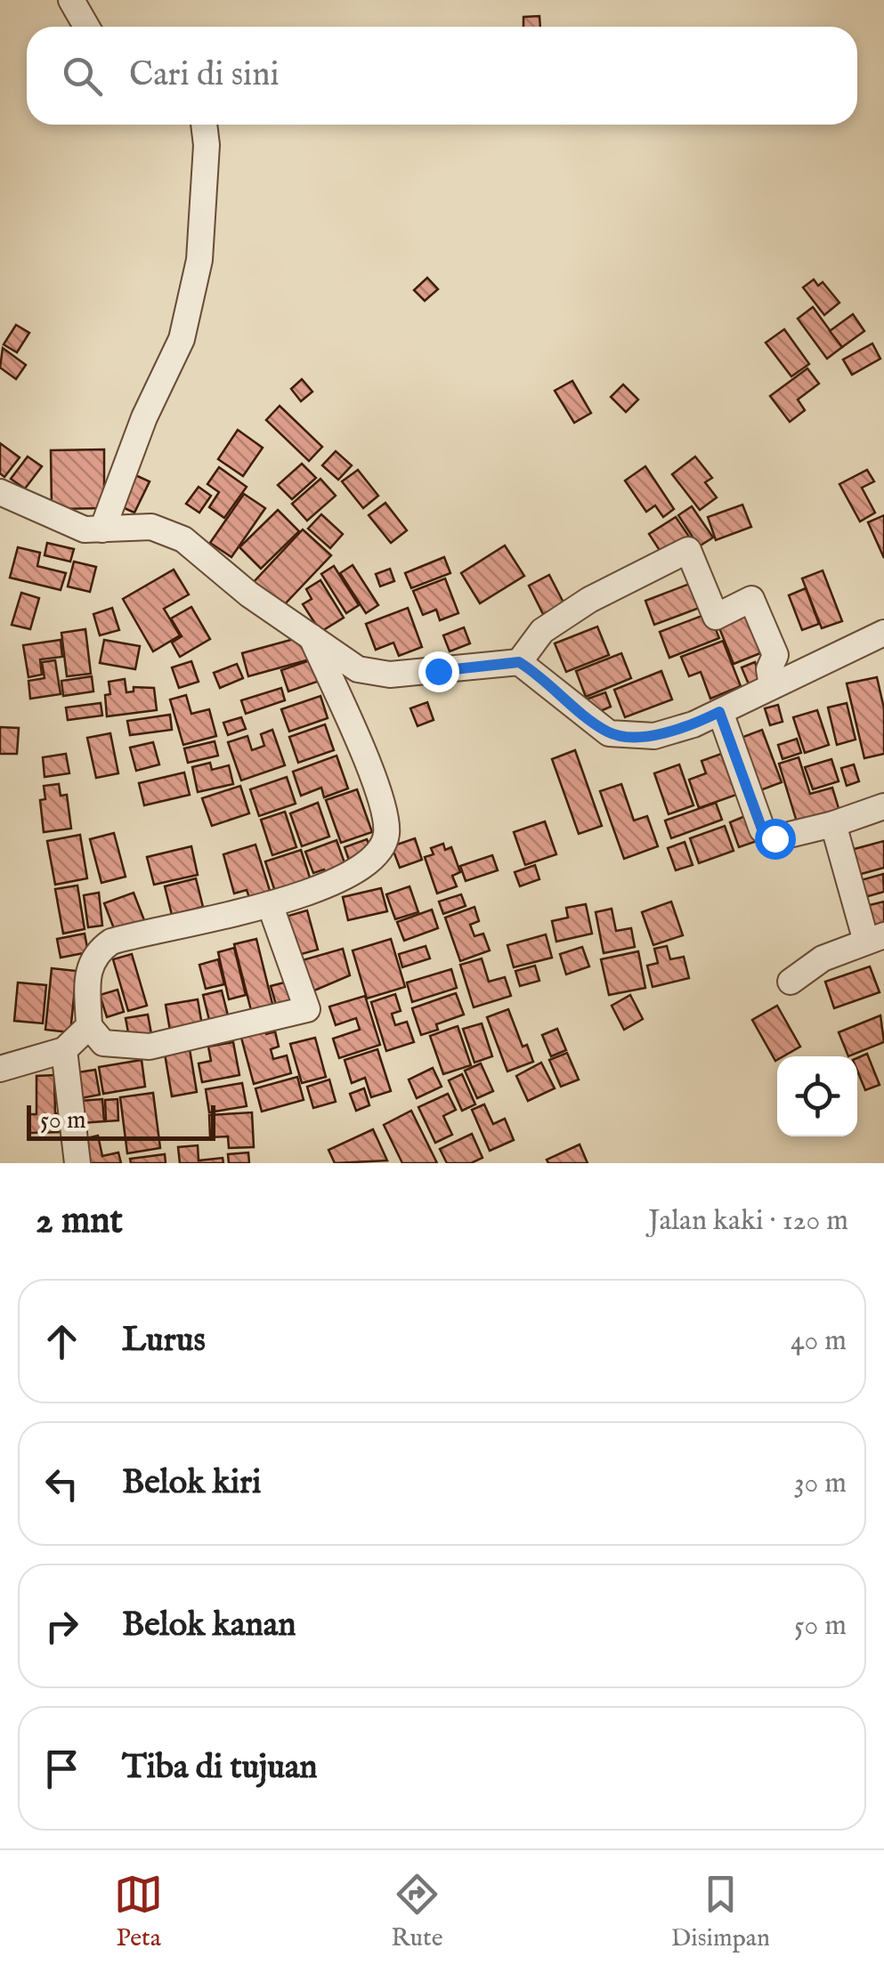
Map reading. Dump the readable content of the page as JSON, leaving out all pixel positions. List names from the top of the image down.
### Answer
{
  "scale_bar": "50 m",
  "page": {
    "search": "Cari di sini",
    "scale": "50 m",
    "heading": ["2 mnt", "Jalan kaki · 120 m"],
    "list": [
      ["Lurus", "40 m"],
      ["Belok kiri", "30 m"],
      ["Belok kanan", "50 m"],
      "Tiba di tujuan"
    ],
    "nav": ["Peta", "Rute", "Disimpan"]
  }
}
